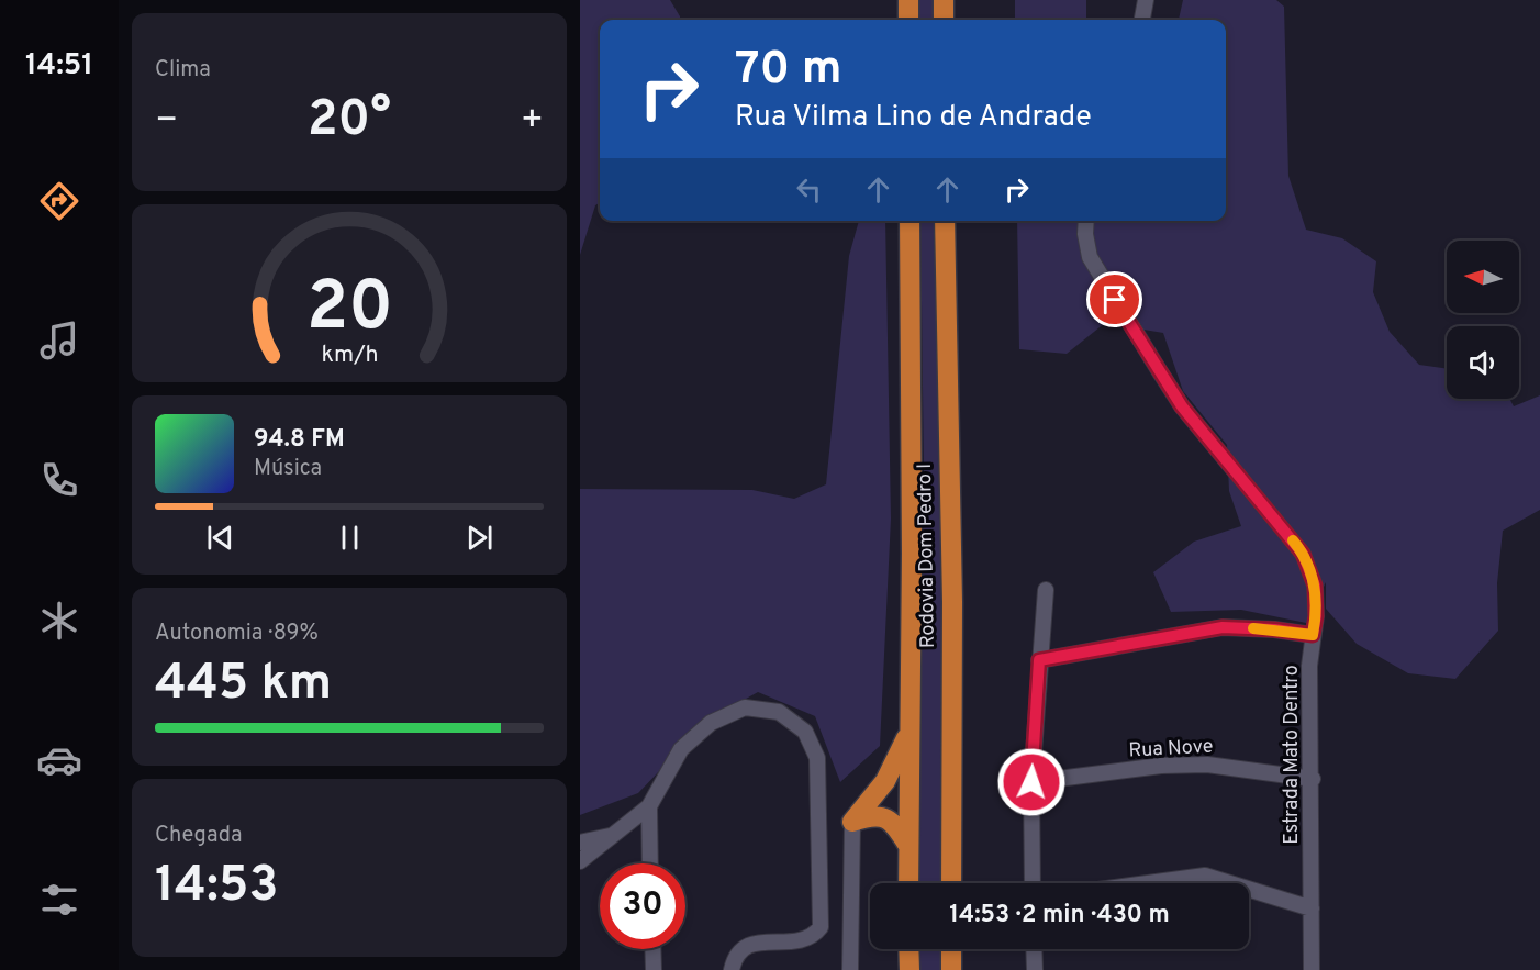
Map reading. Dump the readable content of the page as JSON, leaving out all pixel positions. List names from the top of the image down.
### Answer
{
  "streets": {
    "highway": ["Rodovia Dom Pedro I"],
    "street": ["Rua Nove", "Estrada Mato Dentro"]
  },
  "crossings": [
    ["Rua Nove", "Estrada Mato Dentro"]
  ],
  "north": "left",
  "page": {
    "tabs": "14:51",
    "tile": [
      "Clima",
      ["Autonomia · 89%", "445 km"],
      ["Chegada", "14:53"]
    ],
    "turn": ["70 m", "Rua Vilma Lino de Andrade"],
    "heat": ["−", "20°", "+"],
    "song": ["94.8 FM", "Música"],
    "limit": "30",
    "trip": "14:53 · 2 min · 430 m",
    "gauge": ["20", "km/h"]
  }
}
